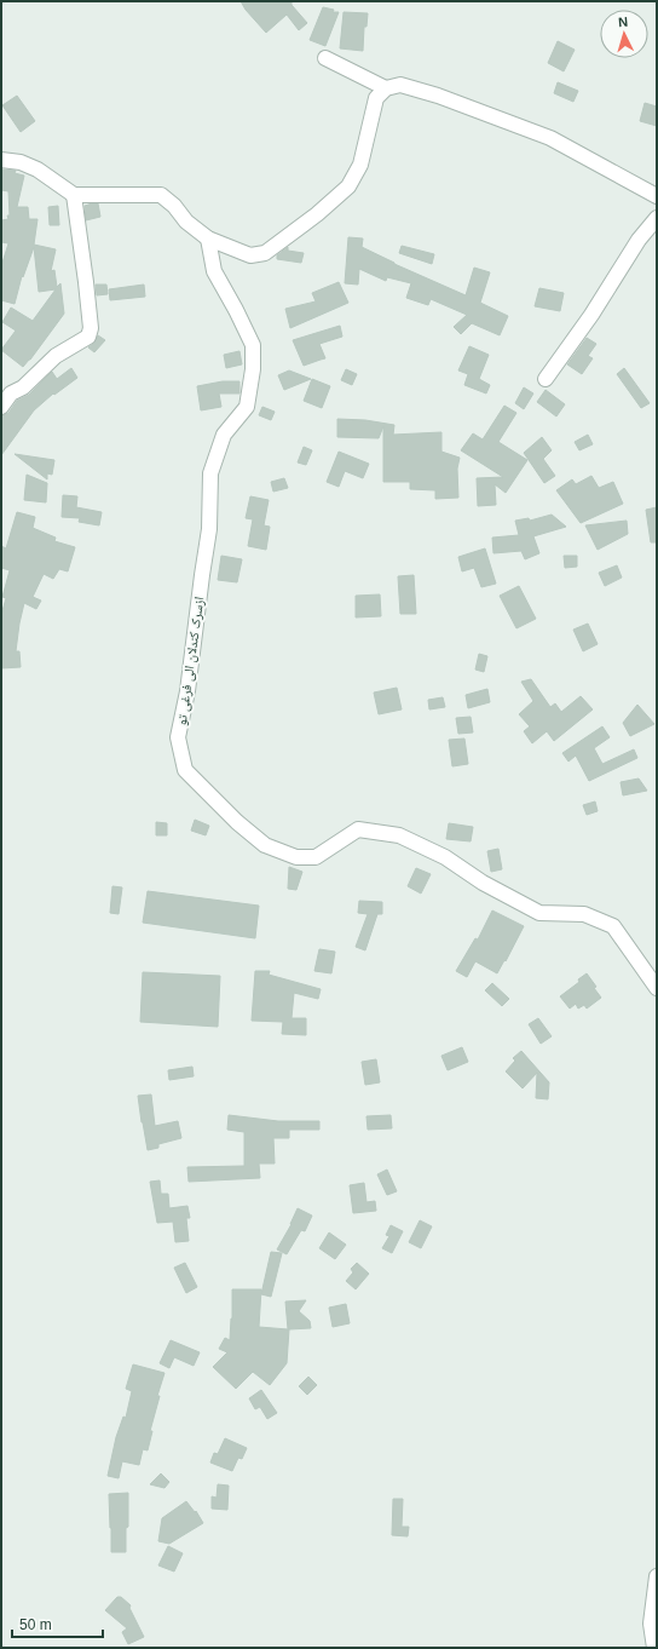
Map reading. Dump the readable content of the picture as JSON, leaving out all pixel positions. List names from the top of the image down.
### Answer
{
  "streets": {
    "street": ["ازسرک کندلان الی فرغی تو"]
  },
  "scale_bar": "50 m",
  "north": "top"
}
